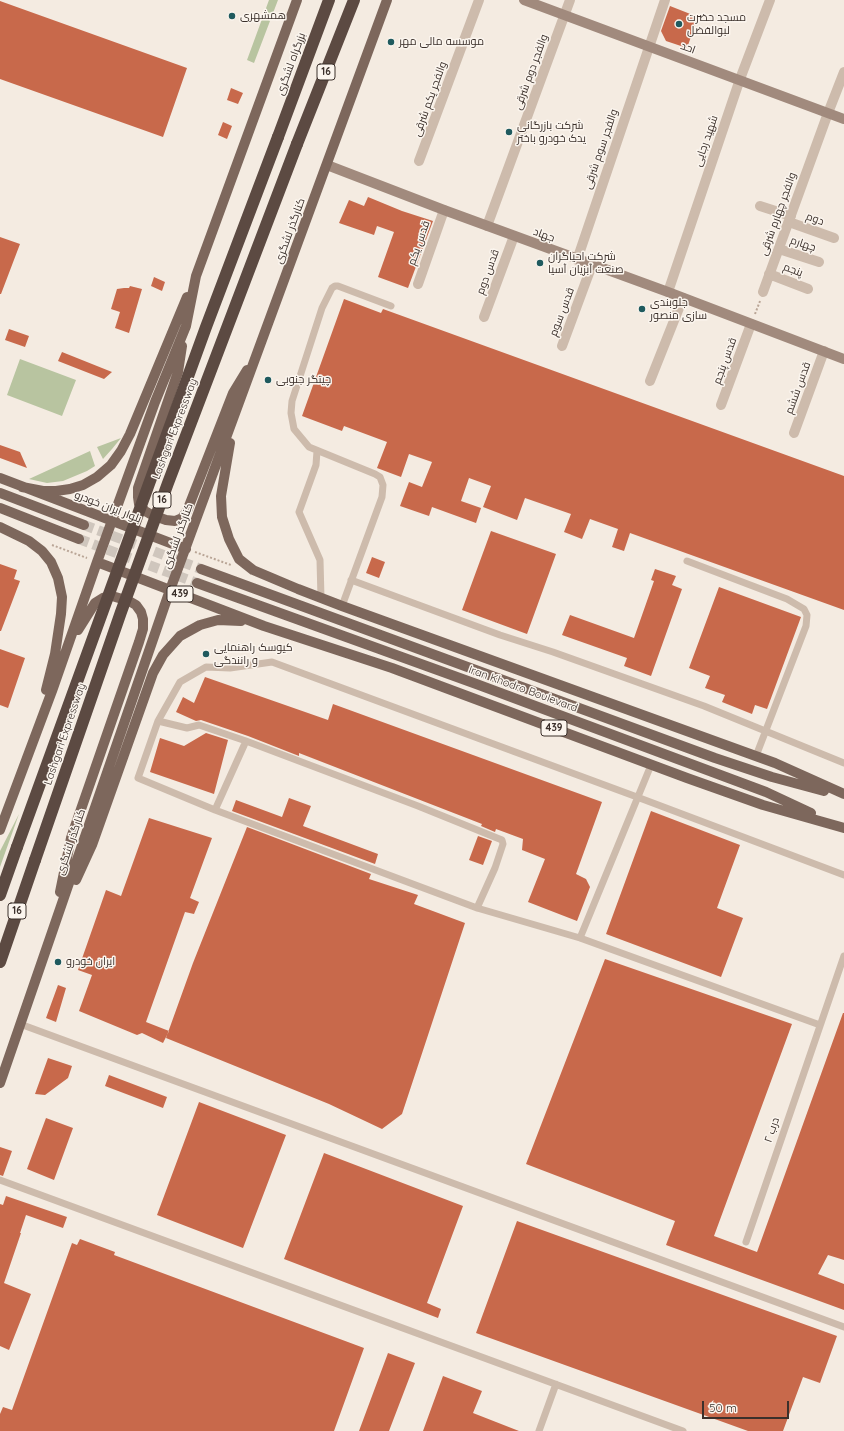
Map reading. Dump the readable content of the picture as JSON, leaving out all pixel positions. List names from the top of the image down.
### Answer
{
  "streets": {
    "highway": ["بزرگراه لشگری", "16", "Lashgari Expressway"],
    "main road": [
      "کنارگذر لشگری",
      "بلوار ایران خودرو",
      "439",
      "Iran Khodro Boulevard"
    ],
    "street": [
      "احد",
      "والفجر دوم شرقی",
      "والفجر یکم شرقی",
      "شهید رجایی",
      "والفجر سوم شرقی",
      "والفجر چهارم شرقی",
      "دوم",
      "جهاد",
      "قدس یکم",
      "چهارم",
      "پنجم",
      "قدس دوم",
      "قدس سوم",
      "قدس پنجم",
      "قدس ششم"
    ],
    "lane": ["درب ۲"]
  },
  "crossings": [
    ["احد", "والفجر دوم شرقی"],
    ["احد", "شهید رجایی"],
    ["احد", "والفجر سوم شرقی"],
    ["احد", "والفجر چهارم شرقی"],
    ["بزرگراه لشگری", "Lashgari Expressway"],
    ["والفجر دوم شرقی", "جهاد"],
    ["شهید رجایی", "جهاد"],
    ["والفجر سوم شرقی", "جهاد"],
    ["والفجر چهارم شرقی", "دوم"],
    ["والفجر چهارم شرقی", "چهارم"],
    ["والفجر چهارم شرقی", "پنجم"],
    ["کنارگذر لشگری", "جهاد"],
    ["کنارگذر لشگری", "بلوار ایران خودرو"],
    ["کنارگذر لشگری", "439"],
    ["جهاد", "قدس یکم"],
    ["جهاد", "قدس دوم"],
    ["جهاد", "قدس سوم"],
    ["جهاد", "قدس پنجم"],
    ["جهاد", "قدس ششم"],
    ["439", "Iran Khodro Boulevard"]
  ],
  "places": [
    "همشهری",
    "مسجد حضرت لبوالفضل",
    "موسسه مالی مهر",
    "شرکت بازرگانی یدک خودرو باختر",
    "شرکت احیاگران صنعت آبزیان آسیا",
    "جلوبندی سازی منصور",
    "چیتگر جنوبی",
    "کیوسک راهنمایی و رانندگی",
    "ایران خودرو"
  ],
  "scale_bar": "50 m"
}
